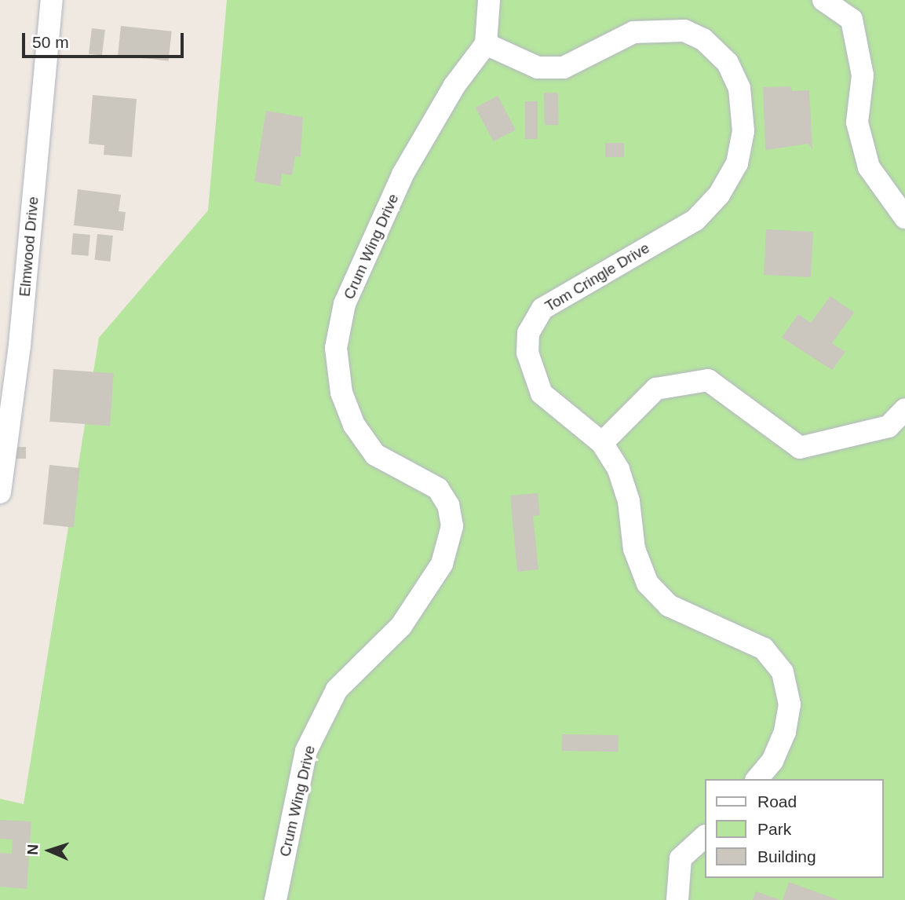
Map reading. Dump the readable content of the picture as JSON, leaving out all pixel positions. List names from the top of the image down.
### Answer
{
  "streets": {
    "street": ["Elmwood Drive", "Crum Wing Drive", "Tom Cringle Drive"]
  },
  "crossings": [
    ["Crum Wing Drive", "Tom Cringle Drive"]
  ],
  "legend": ["Road", "Park", "Building"],
  "scale_bar": "50 m",
  "north": "left"
}
